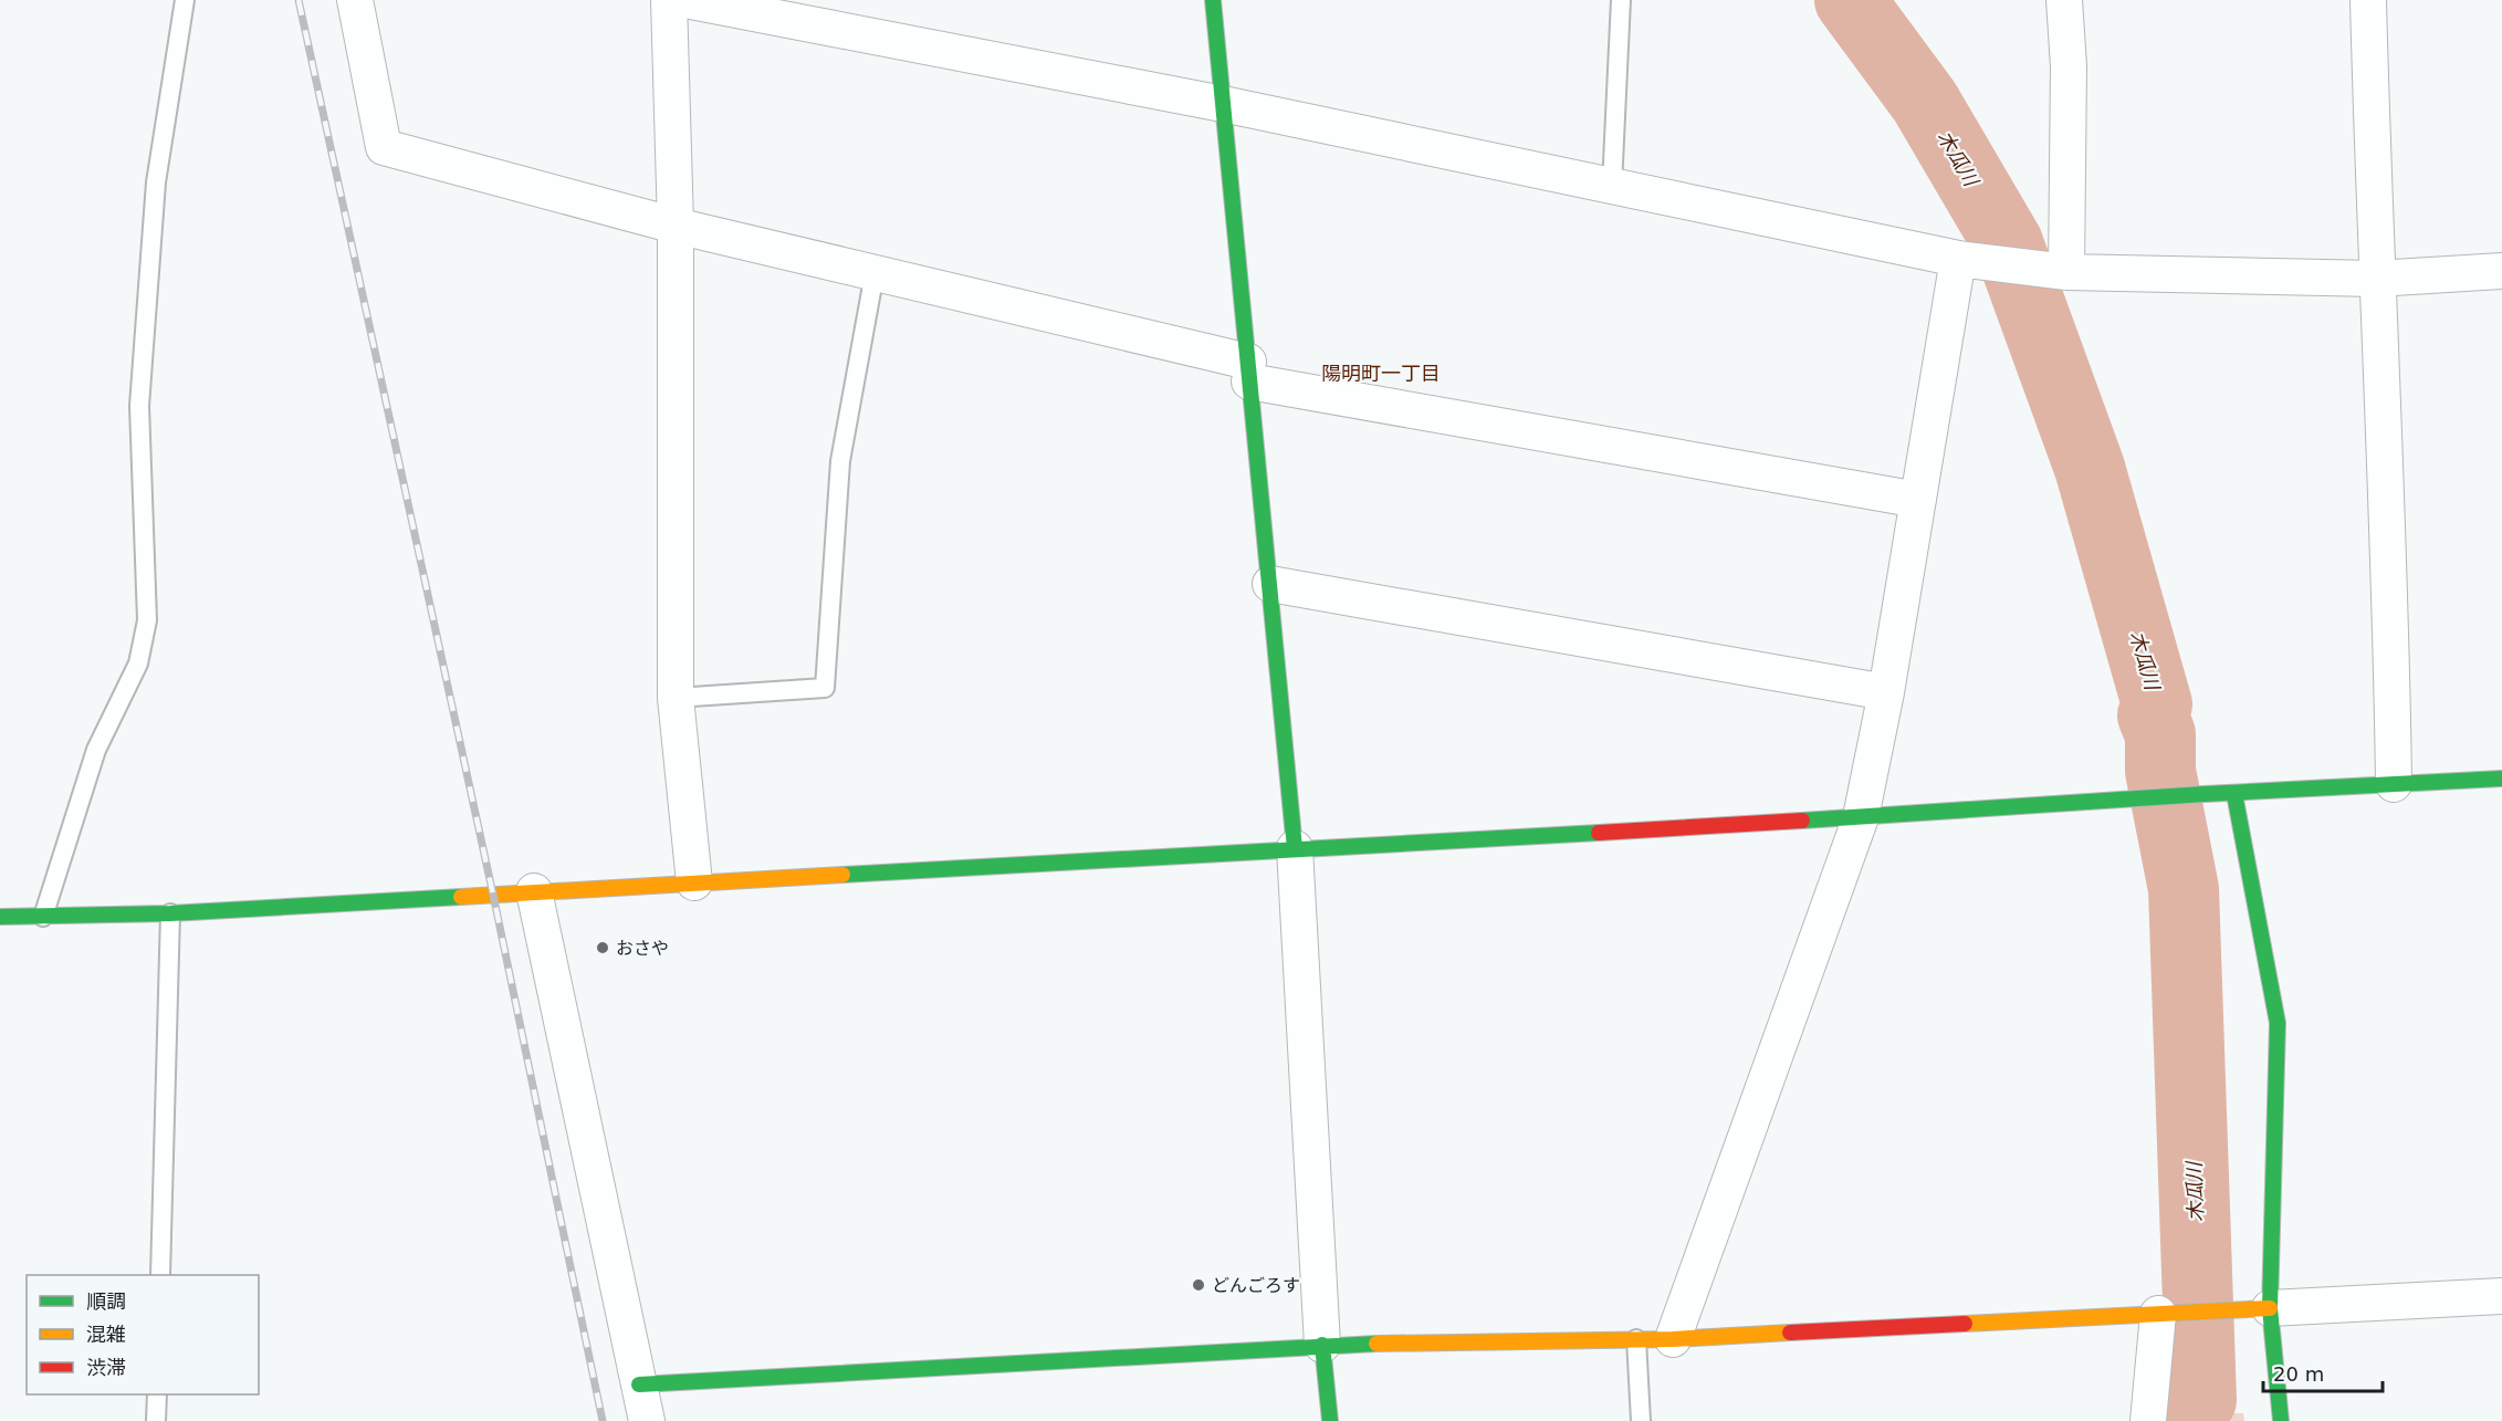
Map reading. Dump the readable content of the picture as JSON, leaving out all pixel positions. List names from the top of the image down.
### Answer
{
  "districts": ["陽明町一丁目"],
  "water": ["木瓜川"],
  "places": ["おさや", "どんごろす"],
  "legend": ["順調", "混雑", "渋滞"],
  "scale_bar": "20 m"
}
